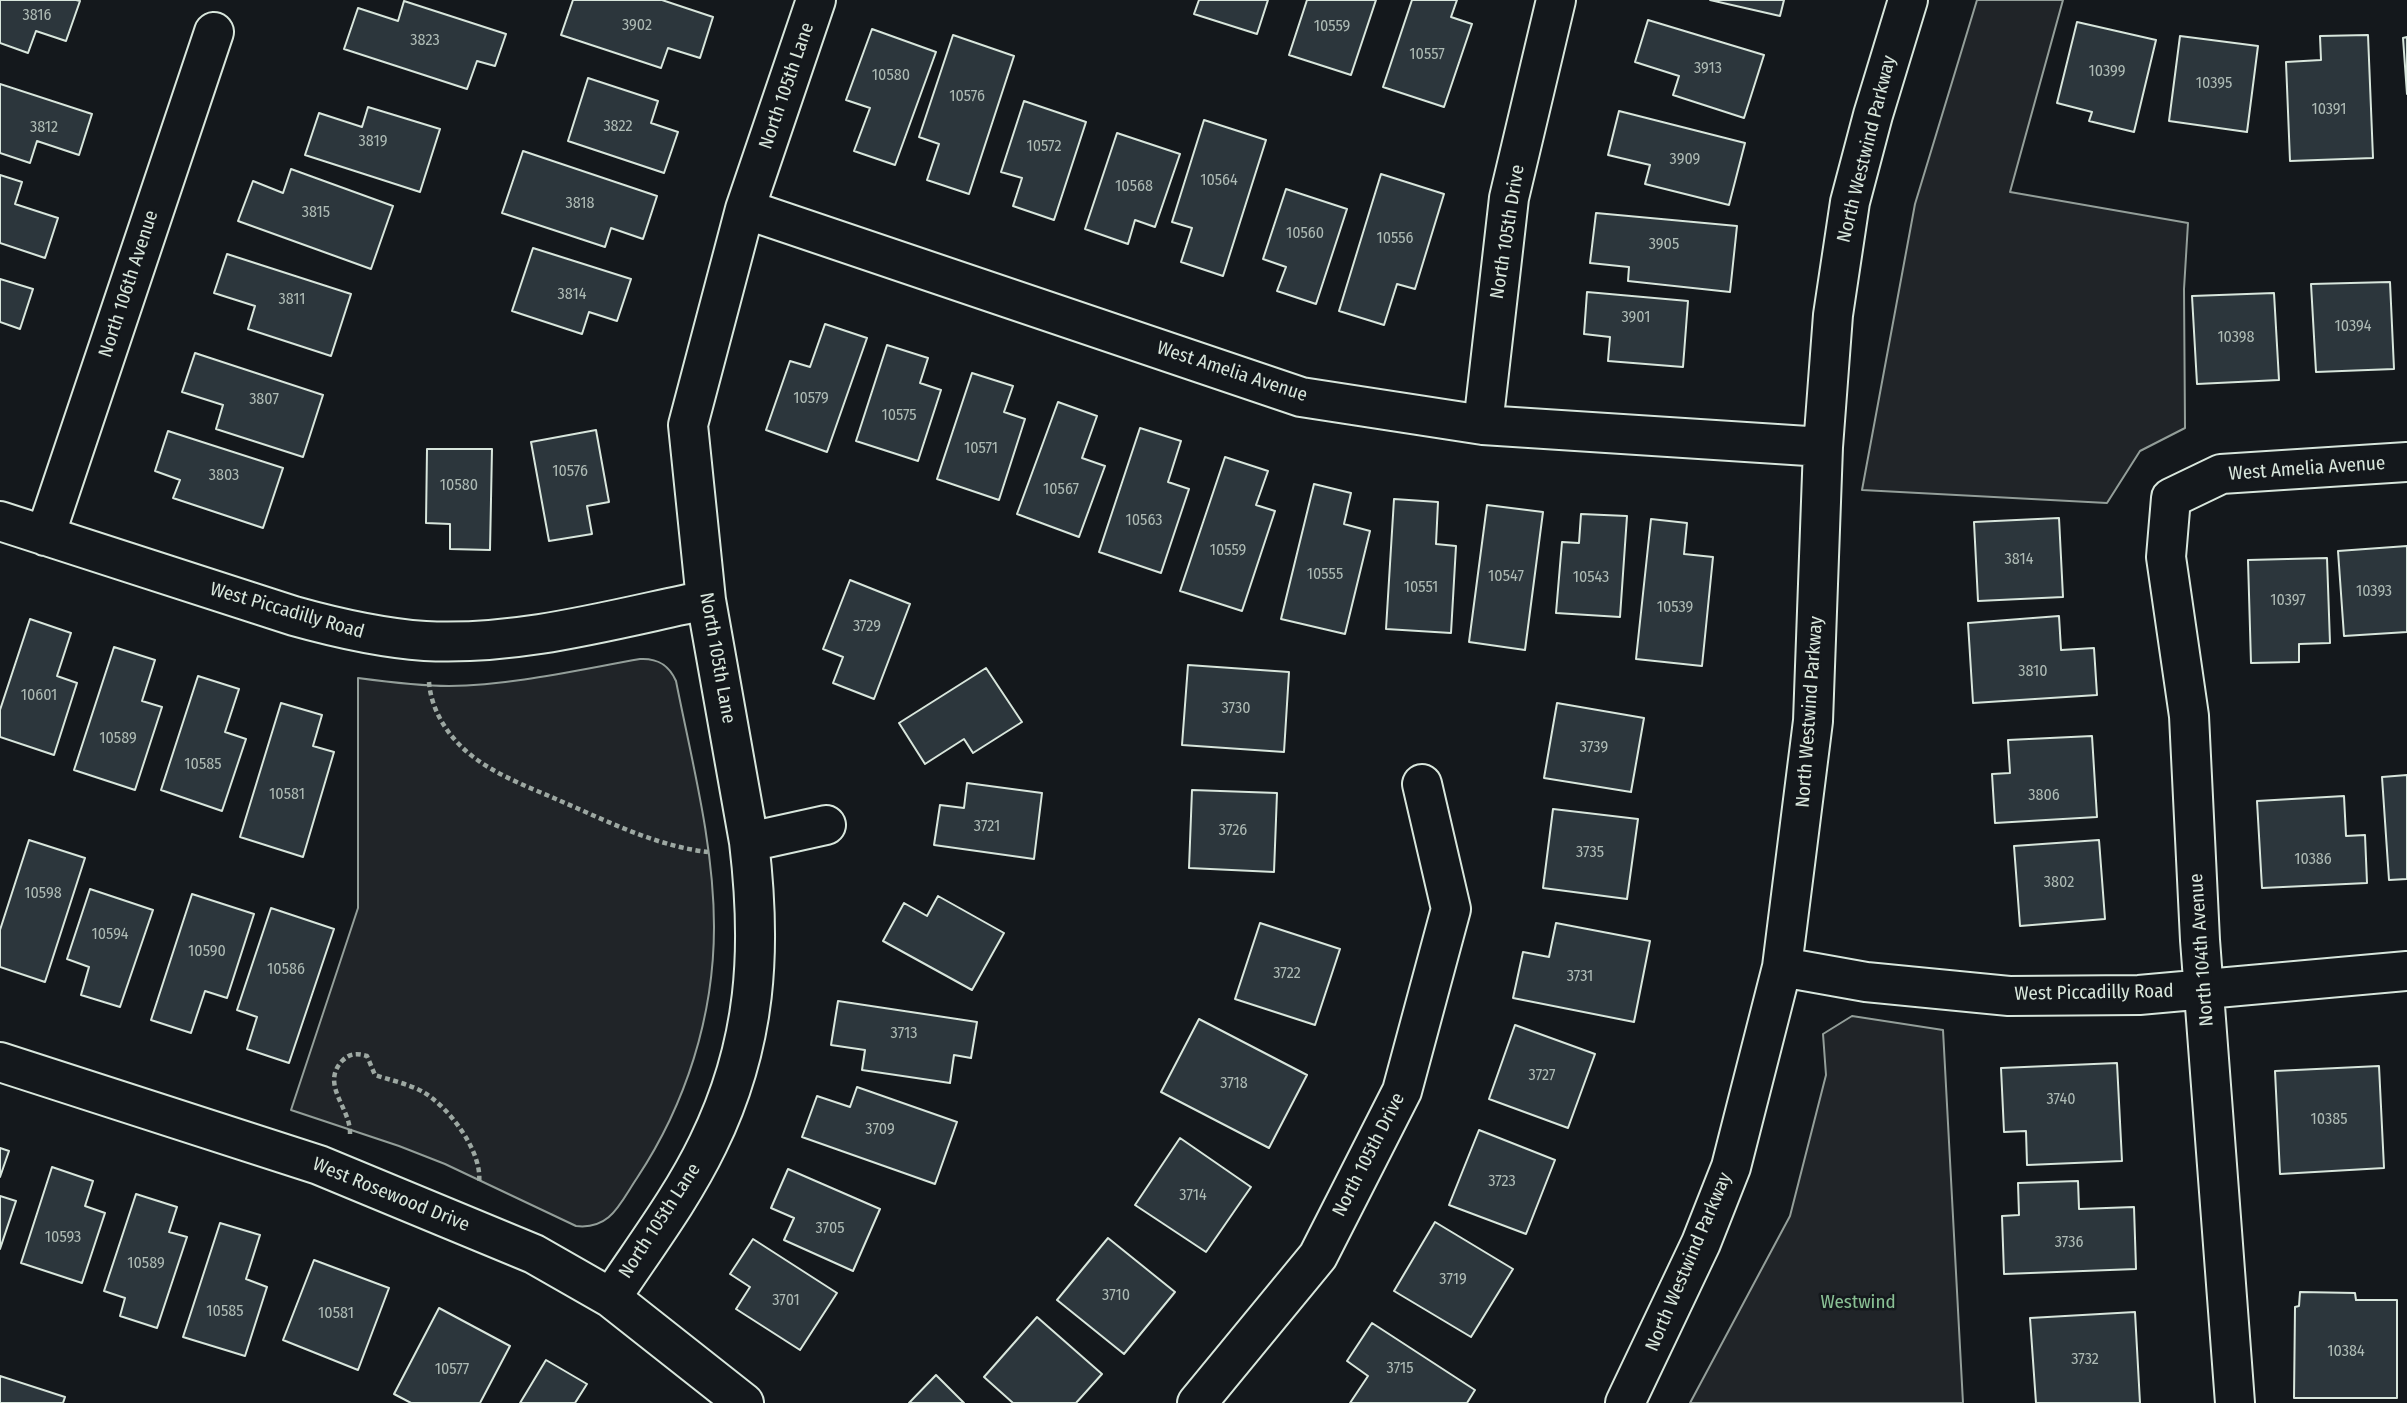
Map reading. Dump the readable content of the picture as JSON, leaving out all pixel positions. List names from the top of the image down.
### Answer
{
  "streets": {
    "street": [
      "North 105th Lane",
      "North Westwind Parkway",
      "North 105th Drive",
      "North 106th Avenue",
      "West Amelia Avenue",
      "West Piccadilly Road",
      "North 104th Avenue",
      "West Rosewood Drive"
    ]
  },
  "crossings": [
    ["North 105th Lane", "West Amelia Avenue"],
    ["North 105th Lane", "West Piccadilly Road"],
    ["North 105th Lane", "West Rosewood Drive"],
    ["North Westwind Parkway", "West Amelia Avenue"],
    ["North Westwind Parkway", "West Piccadilly Road"],
    ["North 105th Drive", "West Amelia Avenue"],
    ["North 106th Avenue", "West Piccadilly Road"],
    ["West Amelia Avenue", "North 104th Avenue"],
    ["West Piccadilly Road", "North 104th Avenue"]
  ],
  "parks": ["Westwind"],
  "house_numbers": [
    "3816",
    "3902",
    "10559",
    "3823",
    "10557",
    "3913",
    "10399",
    "10580",
    "10395",
    "10576",
    "10391",
    "3822",
    "3812",
    "3819",
    "10572",
    "3909",
    "10564",
    "10568",
    "3818",
    "3815",
    "10560",
    "10556",
    "3905",
    "3814",
    "3811",
    "3901",
    "10394",
    "10398",
    "10579",
    "3807",
    "10575",
    "10571",
    "10576",
    "3803",
    "10580",
    "10567",
    "10563",
    "10559",
    "3814",
    "10555",
    "10547",
    "10543",
    "10551",
    "10393",
    "10397",
    "10539",
    "3729",
    "3810",
    "10601",
    "3730",
    "10589",
    "3739",
    "10585",
    "10581",
    "3806",
    "3721",
    "3726",
    "3735",
    "10386",
    "3802",
    "10598",
    "10594",
    "10590",
    "10586",
    "3722",
    "3731",
    "3713",
    "3727",
    "3718",
    "3740",
    "10385",
    "3709",
    "3723",
    "3714",
    "3705",
    "10593",
    "3736",
    "10589",
    "3719",
    "3710",
    "3701",
    "10585",
    "10581",
    "10384",
    "3732",
    "3715",
    "10577"
  ]
}
